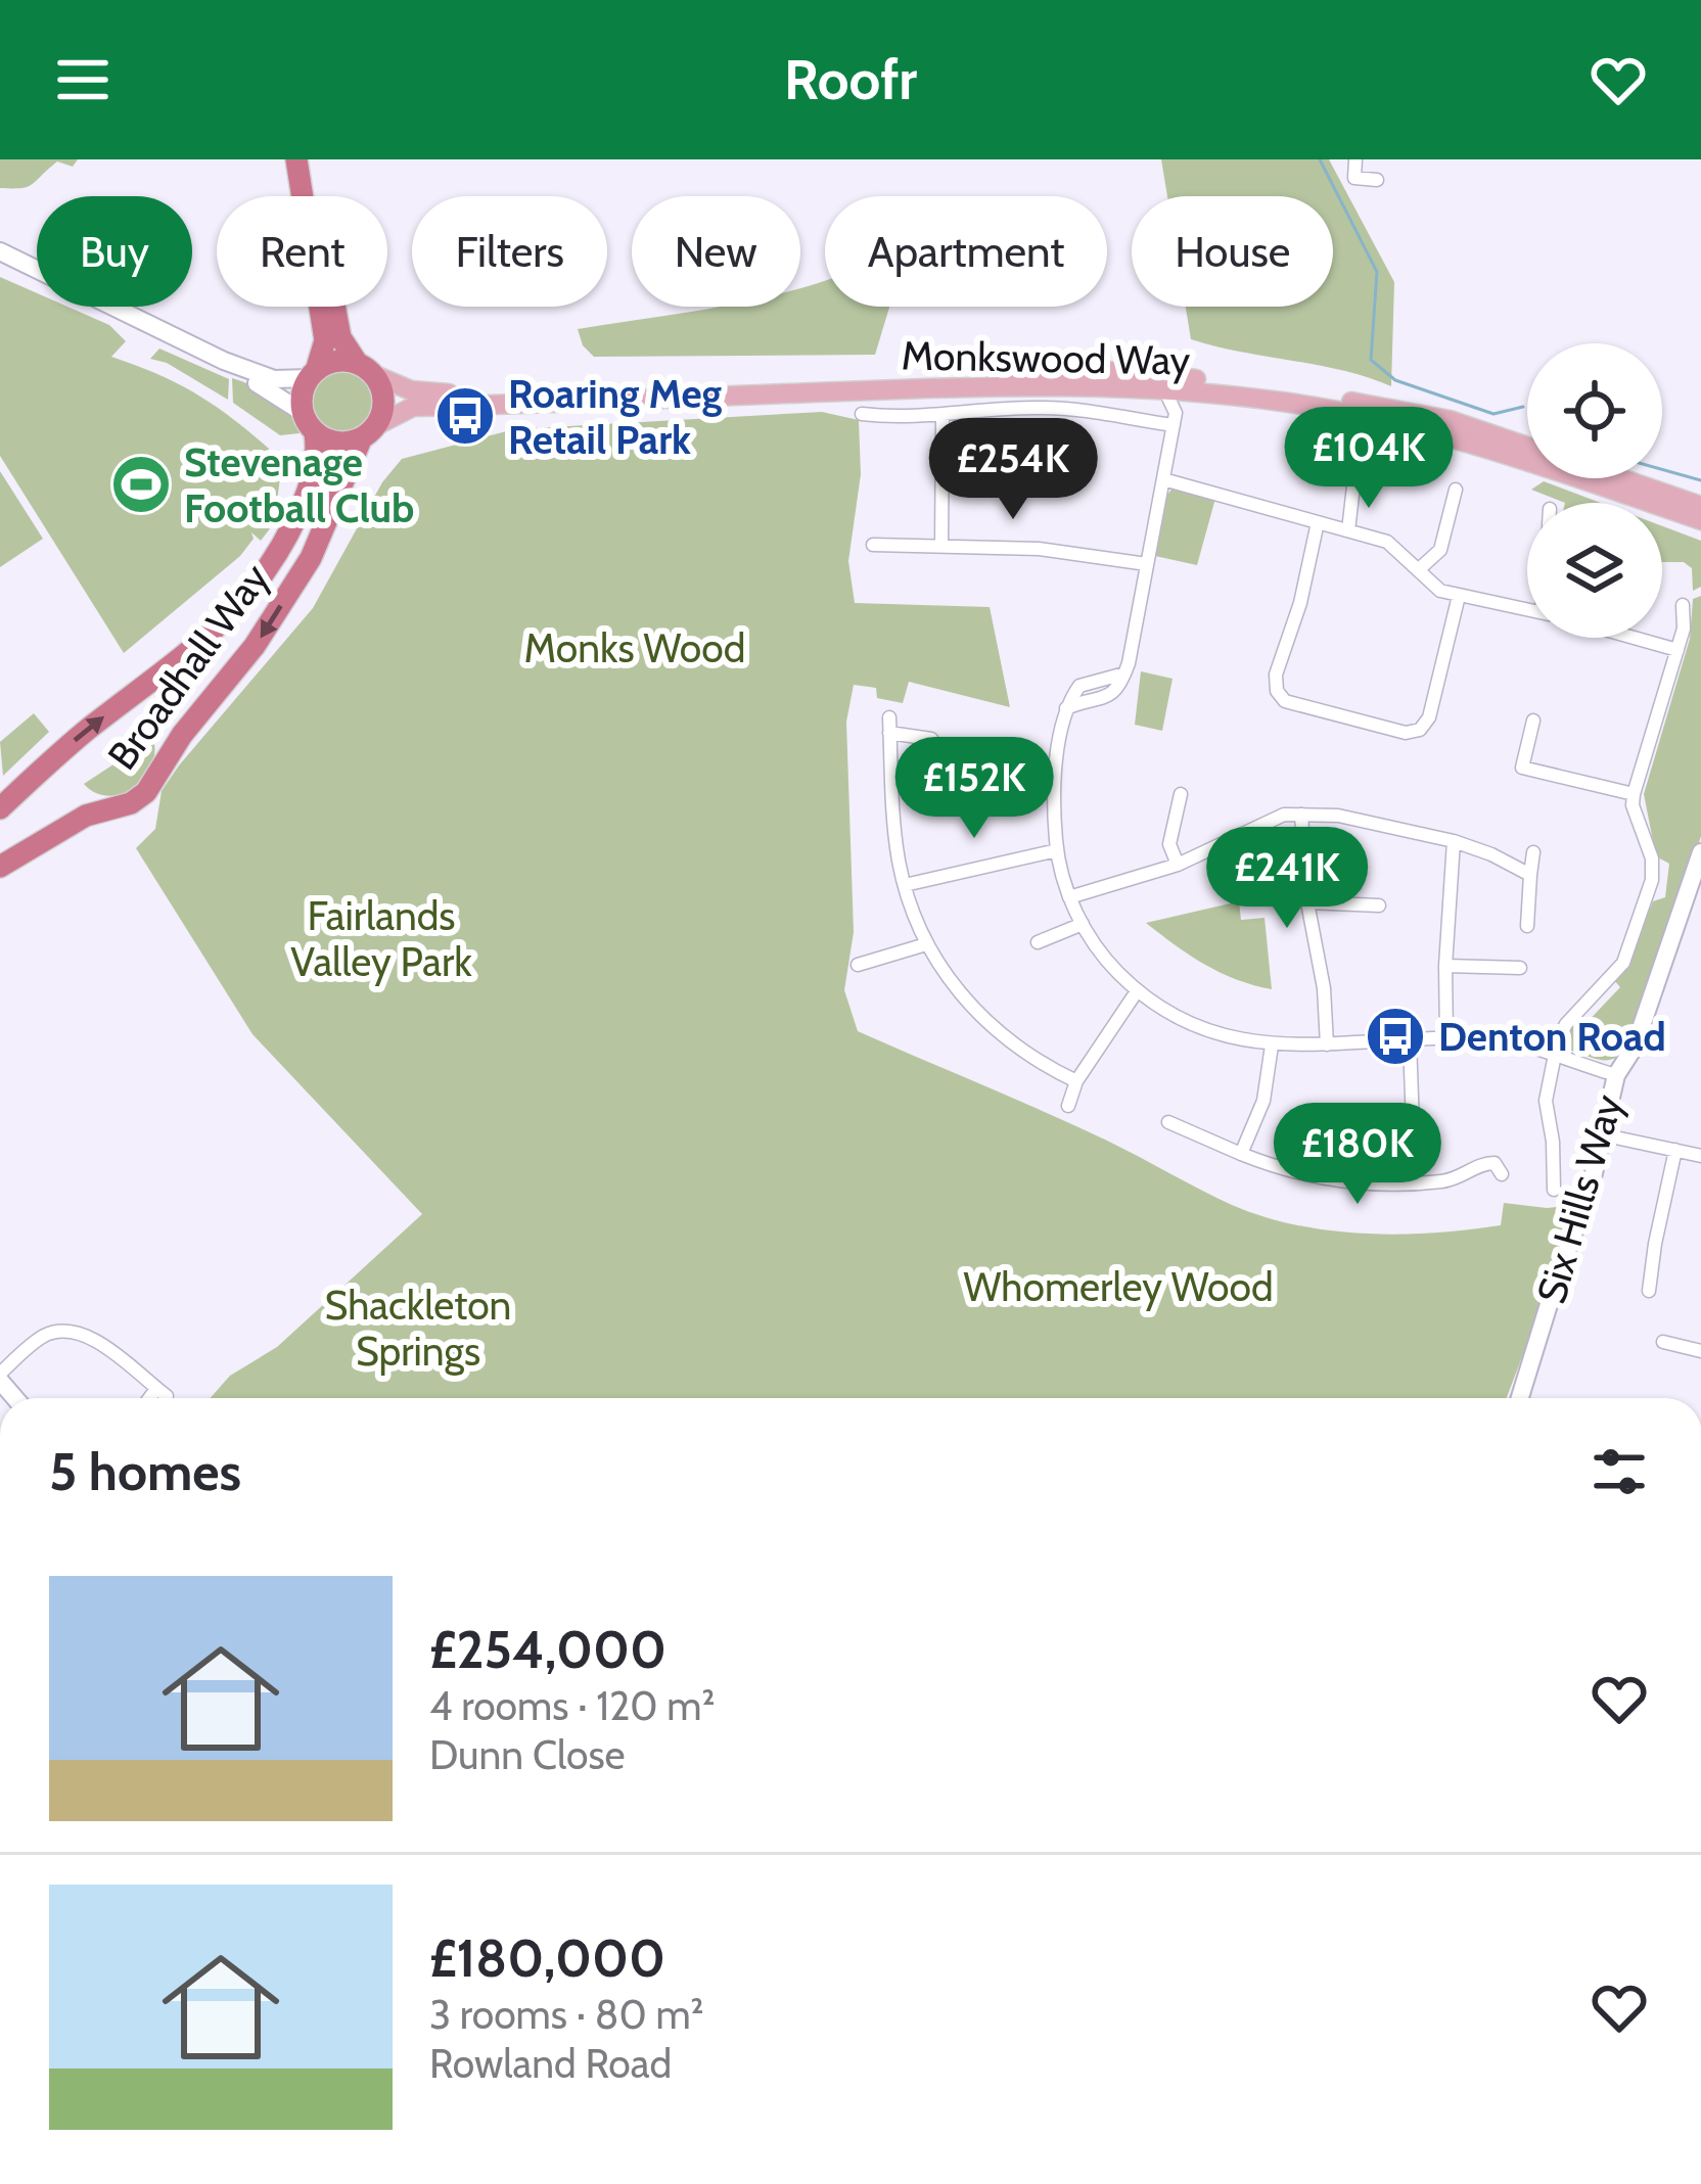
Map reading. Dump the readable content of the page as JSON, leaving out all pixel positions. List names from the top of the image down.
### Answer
{
  "streets": {
    "highway": ["Broadhall Way"],
    "main road": ["Monkswood Way"],
    "street": ["Six Hills Way"]
  },
  "crossings": [
    ["Monkswood Way", "Broadhall Way"]
  ],
  "parks": [
    "Monks Wood",
    "Fairlands Valley Park",
    "Whomerley Wood",
    "Shackleton Springs"
  ],
  "places": {
    "bus stop": ["Roaring Meg Retail Park", "Denton Road"],
    "sports": ["Stevenage Football Club"]
  },
  "page": {
    "header": "Roofr",
    "chip": [
      "Buy",
      "Rent",
      "Filters",
      "New",
      "Apartment",
      "House"
    ],
    "price": [
      "£104K",
      "£254K",
      "£152K",
      "£241K",
      "£180K"
    ],
    "heading": "5 homes",
    "list": [
      {
        "name": "£254,000",
        "note": "4 rooms · 120 m² · Dunn Close"
      },
      {
        "name": "£180,000",
        "note": "3 rooms · 80 m² · Rowland Road"
      }
    ]
  }
}
